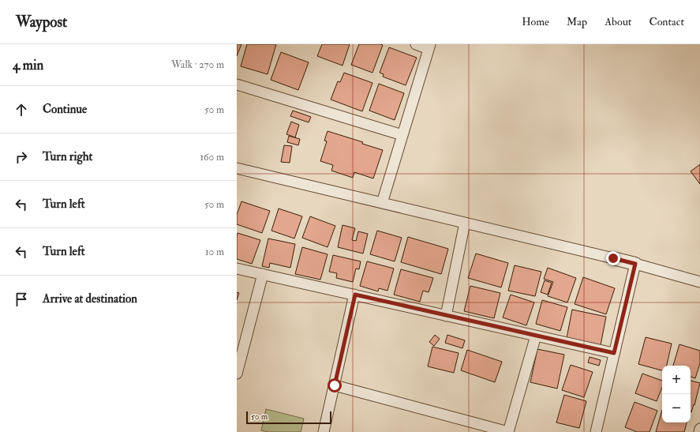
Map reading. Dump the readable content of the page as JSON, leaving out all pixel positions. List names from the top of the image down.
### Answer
{
  "scale_bar": "50 m",
  "page": {
    "header": "Waypost",
    "nav": [
      "Home",
      "Map",
      "About",
      "Contact"
    ],
    "heading": ["4 min", "Walk · 270 m"],
    "list": [
      ["Continue", "50 m"],
      ["Turn right", "160 m"],
      ["Turn left", "50 m"],
      ["Turn left", "10 m"],
      "Arrive at destination"
    ],
    "map_buttons": ["+", "−"],
    "scale": "50 m"
  }
}
